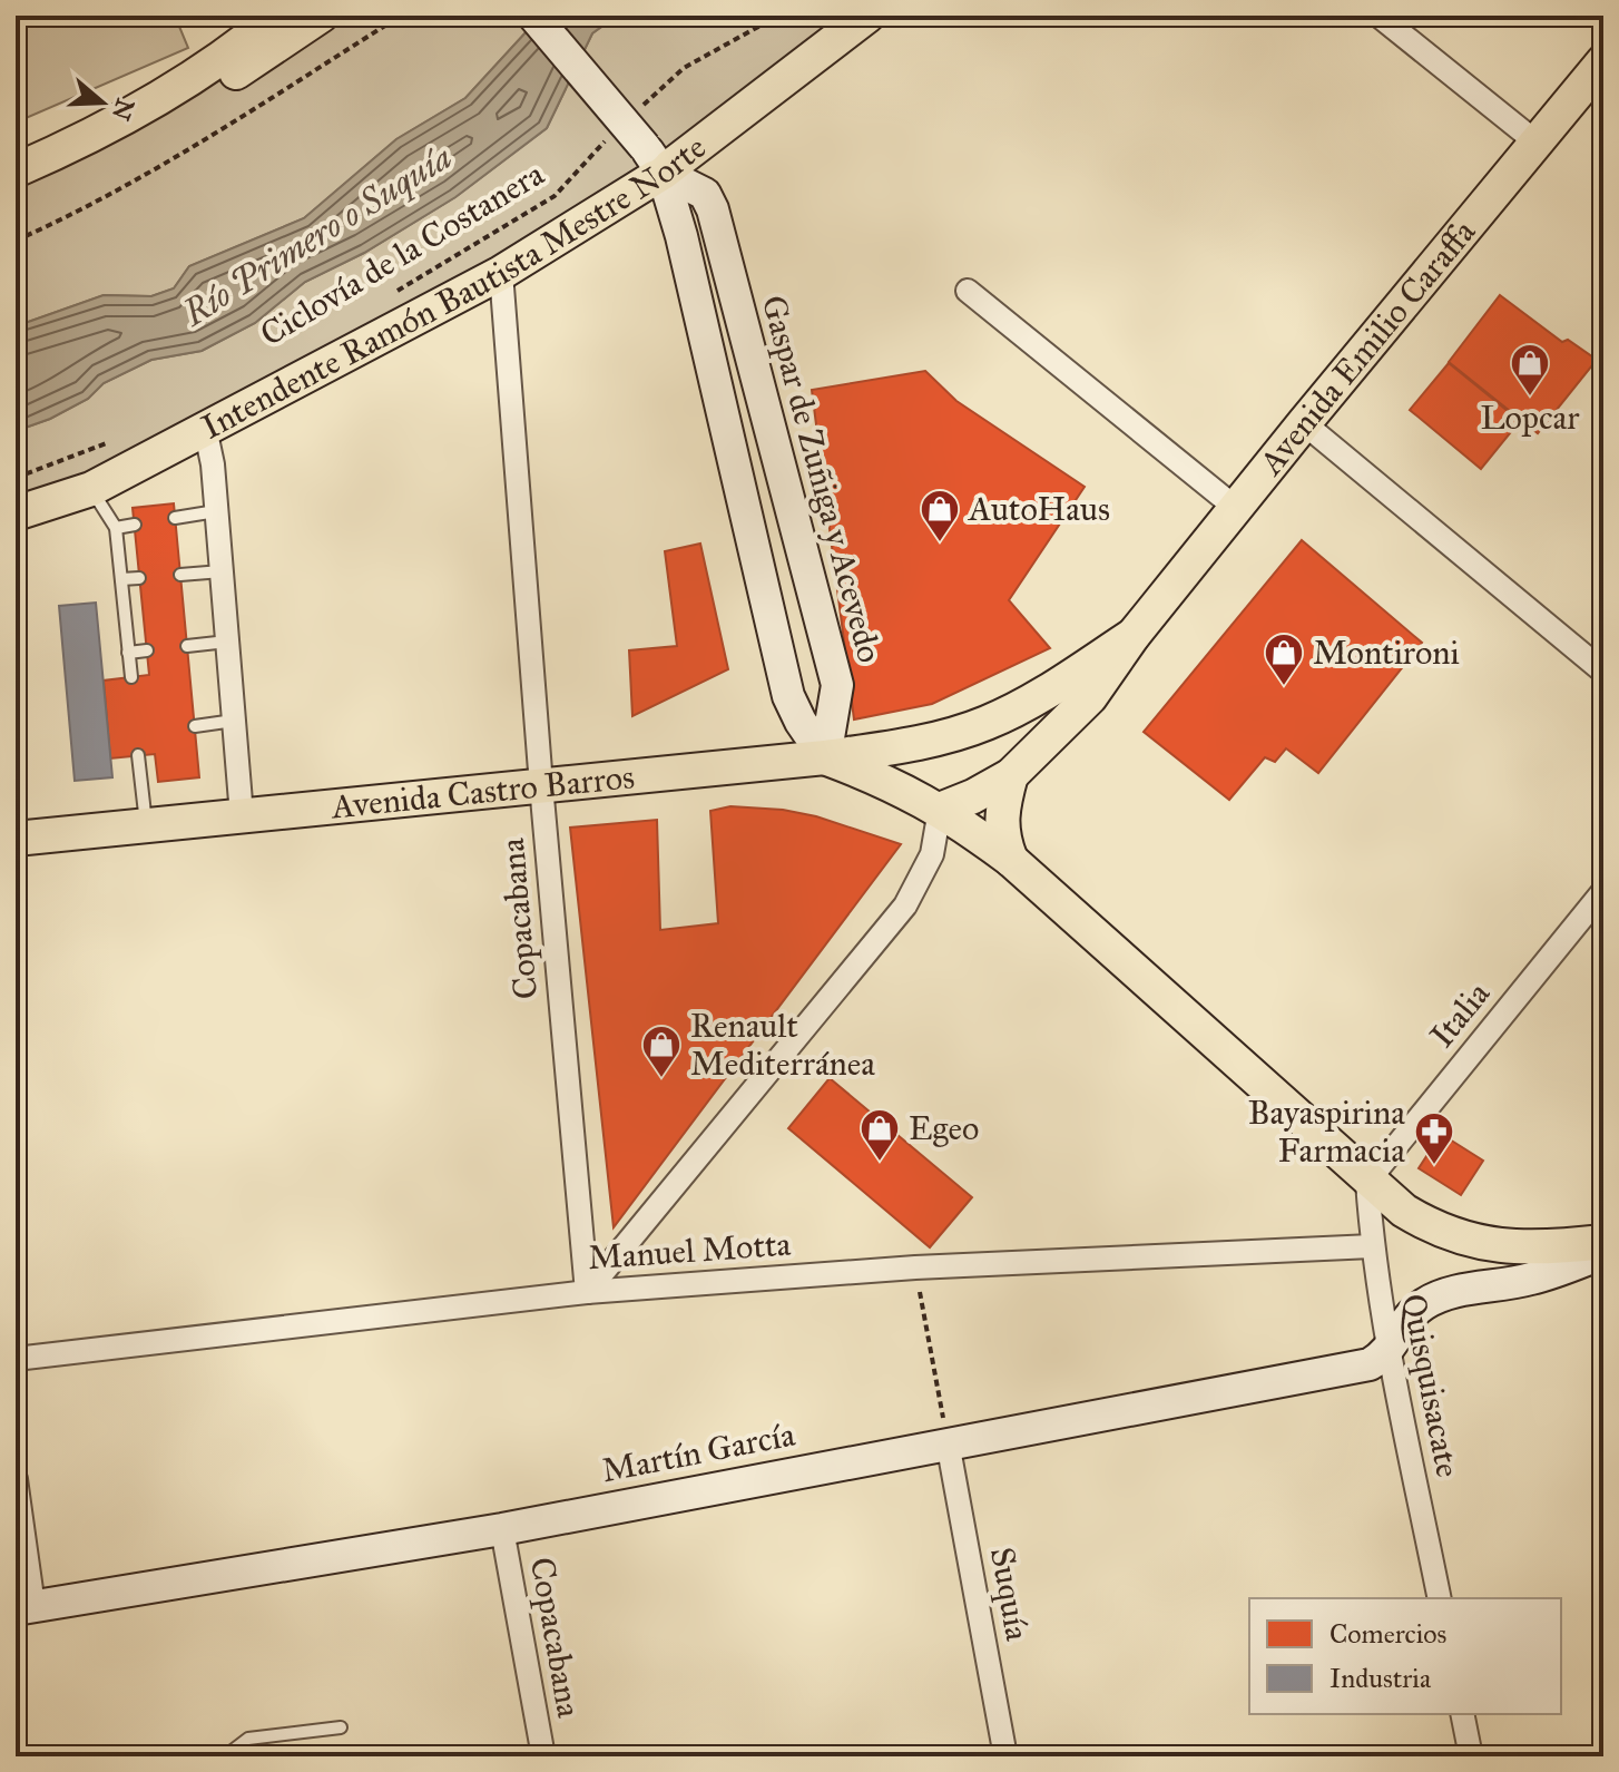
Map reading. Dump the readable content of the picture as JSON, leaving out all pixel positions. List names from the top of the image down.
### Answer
{
  "streets": {
    "main road": [
      "Intendente Ramón Bautista Mestre Norte",
      "Avenida Emilio Caraffa",
      "Gaspar de Zuñiga y Acevedo",
      "Avenida Castro Barros",
      "Martín García"
    ],
    "street": [
      "Copacabana",
      "Italia",
      "Manuel Motta",
      "Quisquisacate",
      "Suquía"
    ],
    "path": ["Ciclovía de la Costanera"]
  },
  "crossings": [
    ["Intendente Ramón Bautista Mestre Norte", "Gaspar de Zuñiga y Acevedo"],
    ["Intendente Ramón Bautista Mestre Norte", "Copacabana"],
    ["Avenida Emilio Caraffa", "Gaspar de Zuñiga y Acevedo"],
    ["Avenida Emilio Caraffa", "Avenida Castro Barros"],
    ["Gaspar de Zuñiga y Acevedo", "Avenida Castro Barros"],
    ["Avenida Castro Barros", "Copacabana"],
    ["Avenida Castro Barros", "Italia"],
    ["Avenida Castro Barros", "Quisquisacate"],
    ["Copacabana", "Manuel Motta"],
    ["Copacabana", "Martín García"],
    ["Italia", "Quisquisacate"],
    ["Manuel Motta", "Quisquisacate"],
    ["Quisquisacate", "Martín García"],
    ["Martín García", "Suquía"]
  ],
  "water": ["Río Primero o Suquía"],
  "places": {
    "shop": [
      "Lopcar",
      "AutoHaus",
      "Montironi",
      "Renault Mediterránea",
      "Egeo"
    ],
    "pharmacy": ["Bayaspirina Farmacia"]
  },
  "legend": ["Comercios", "Industria"],
  "north": "right"
}
